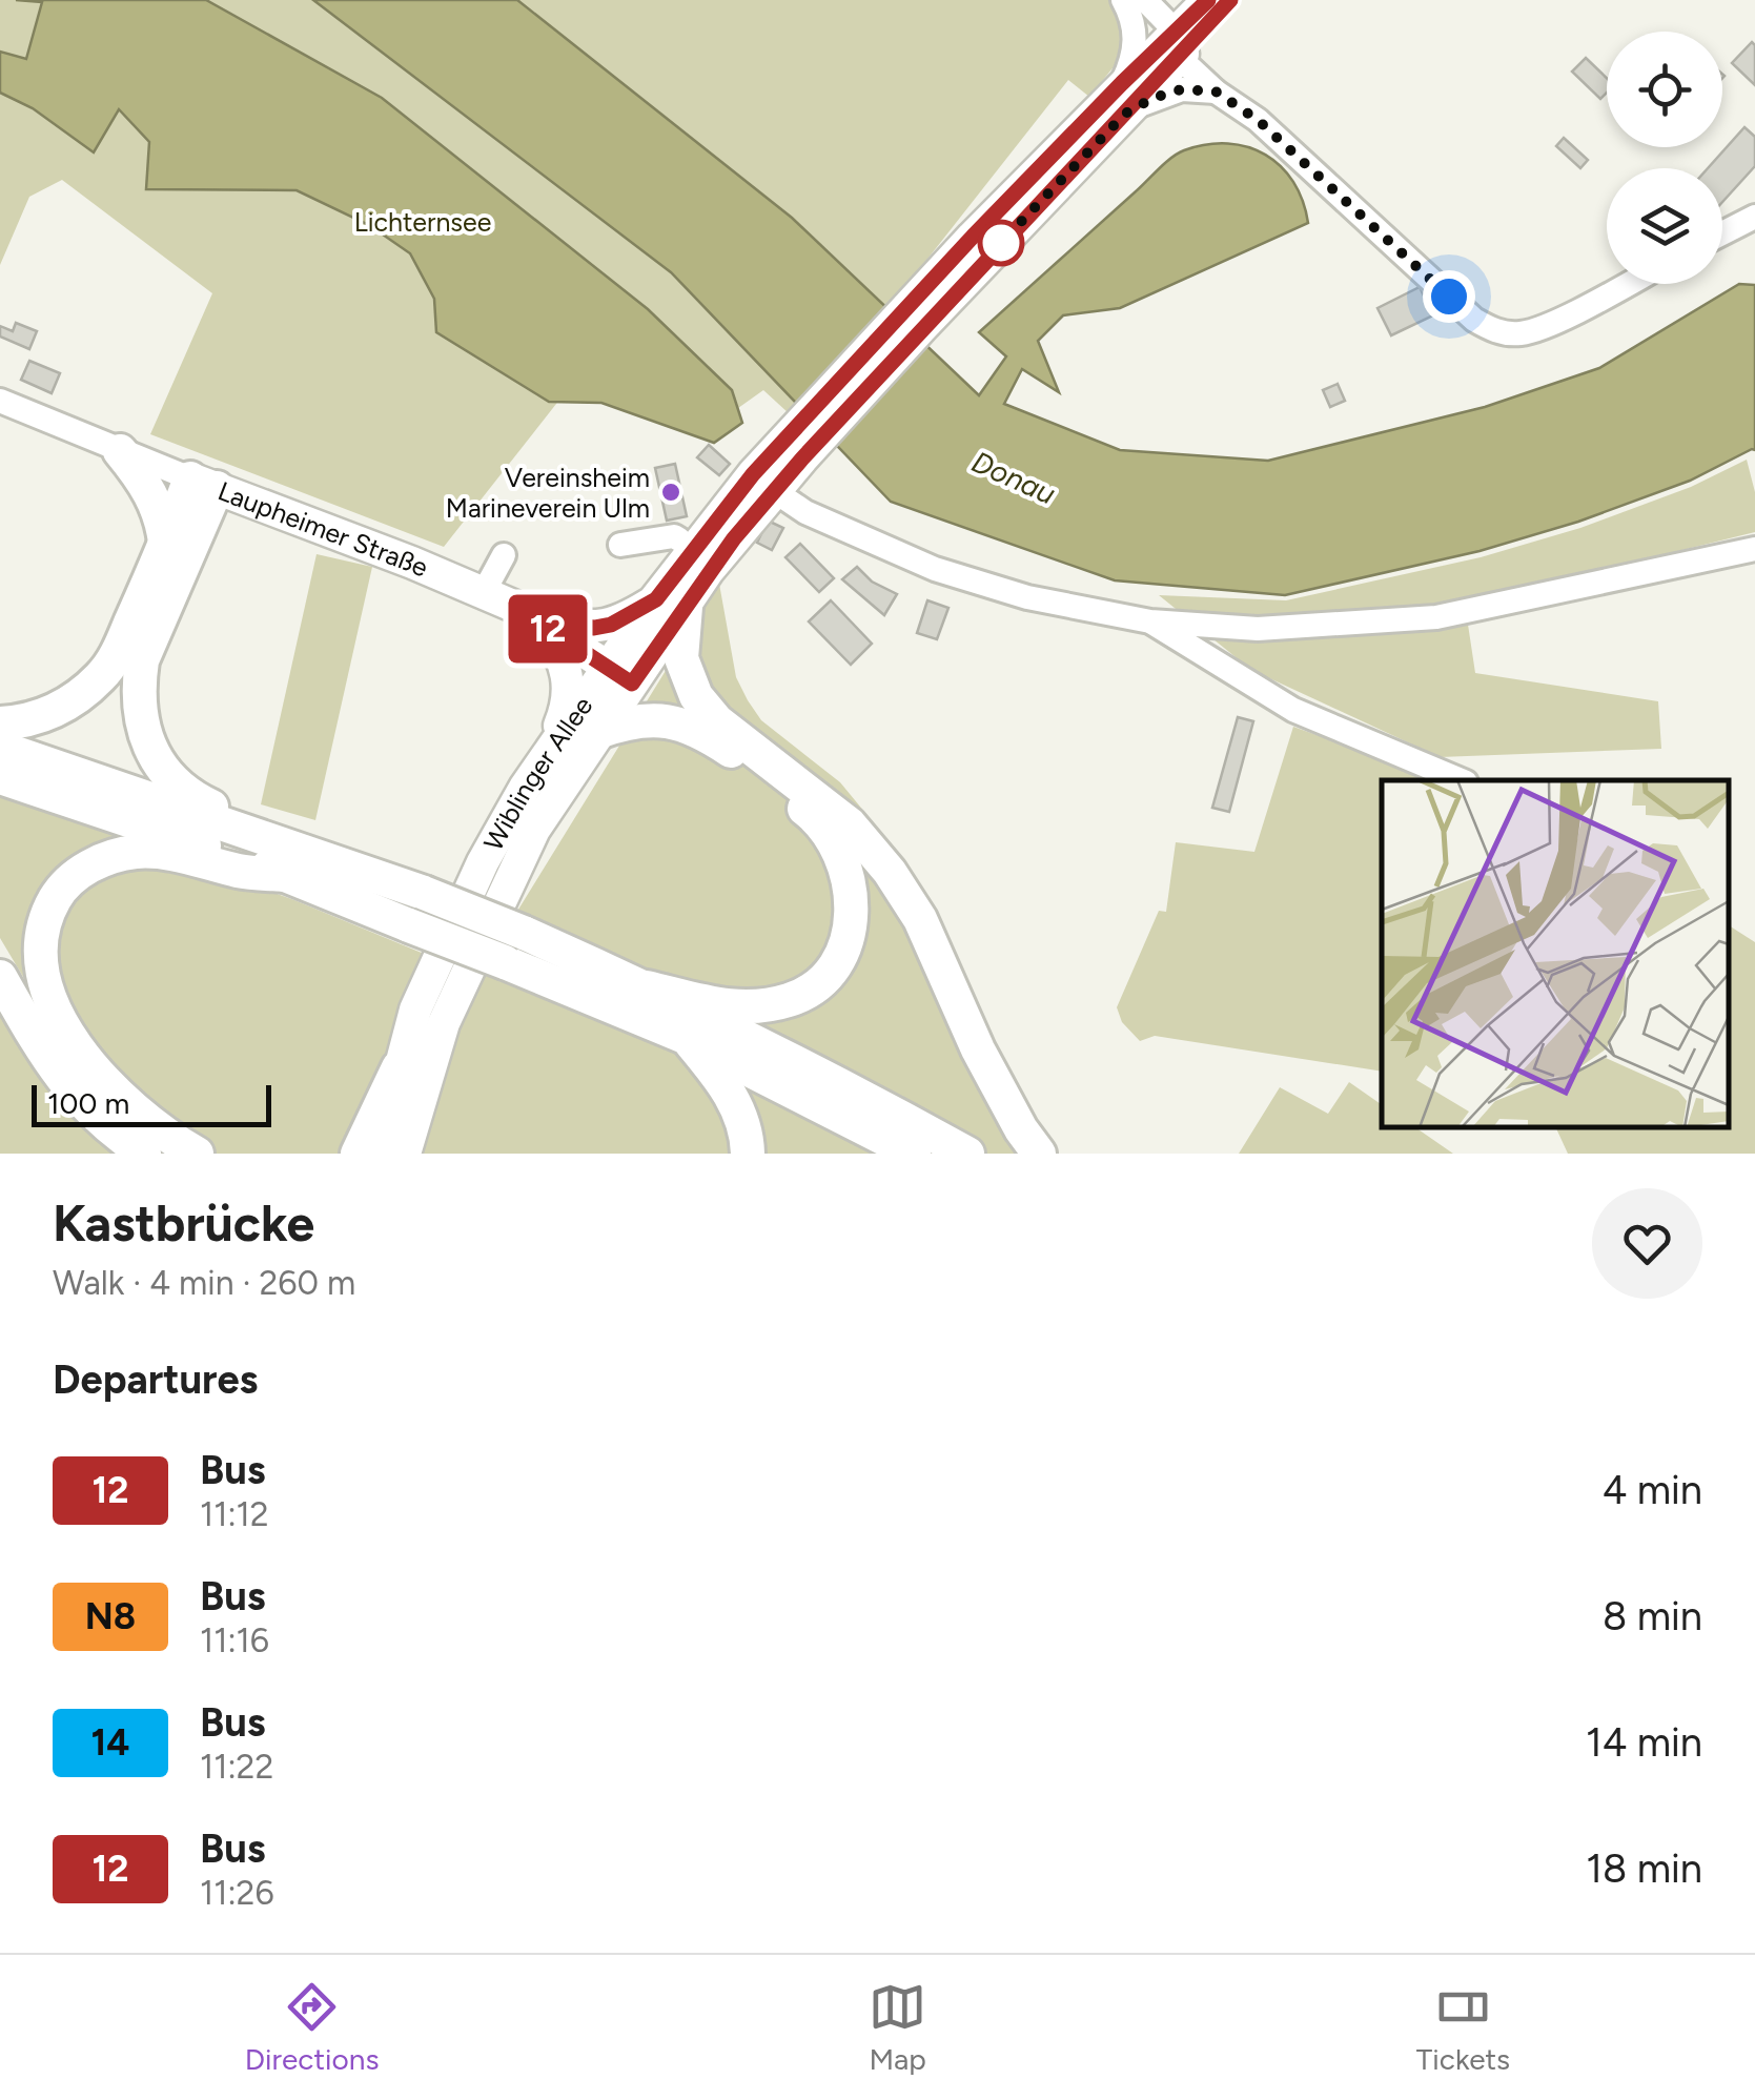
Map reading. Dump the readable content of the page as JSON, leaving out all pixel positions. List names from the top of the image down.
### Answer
{
  "streets": {
    "main road": ["Laupheimer Straße", "Wiblinger Allee"]
  },
  "crossings": [
    ["Laupheimer Straße", "Wiblinger Allee"]
  ],
  "water": ["Donau"],
  "parks": ["Lichternsee"],
  "places": ["Vereinsheim Marineverein Ulm"],
  "lines": ["bus line 12"],
  "scale_bar": "100 m",
  "page": {
    "on_map": "12",
    "scale": "100 m",
    "heading": [
      ["Kastbrücke", "Walk · 4 min · 260 m"],
      "Departures"
    ],
    "list": [
      {
        "mark": "12",
        "name": "Bus",
        "note": "11:12",
        "value": "4 min"
      },
      {
        "mark": "N8",
        "name": "Bus",
        "note": "11:16",
        "value": "8 min"
      },
      {
        "mark": "14",
        "name": "Bus",
        "note": "11:22",
        "value": "14 min"
      },
      {
        "mark": "12",
        "name": "Bus",
        "note": "11:26",
        "value": "18 min"
      }
    ],
    "tabs": ["Directions", "Map", "Tickets"]
  }
}
